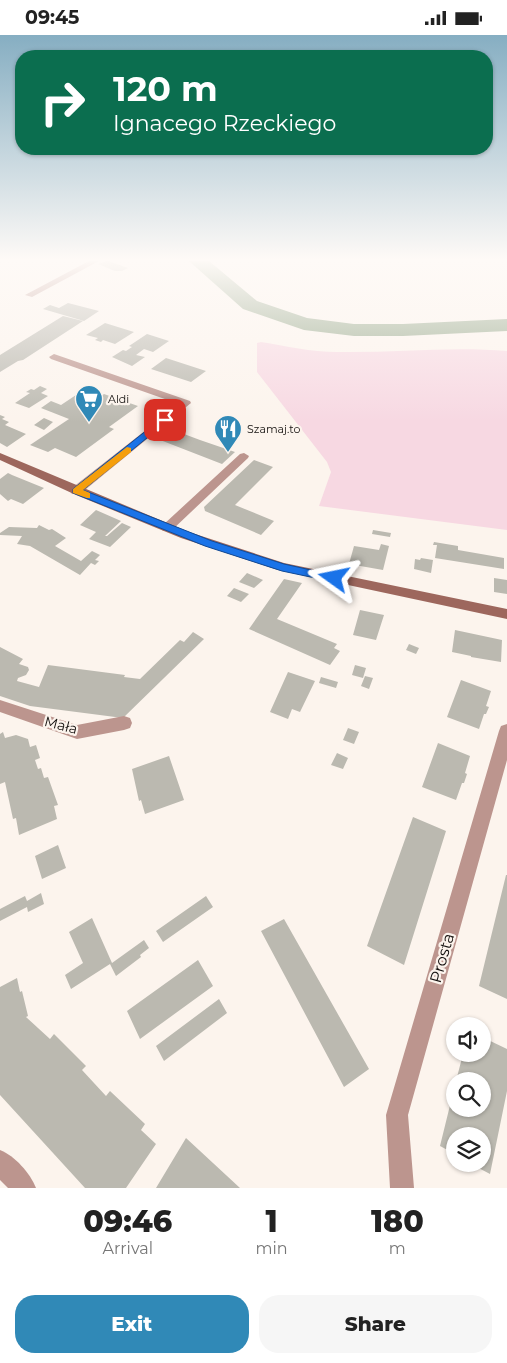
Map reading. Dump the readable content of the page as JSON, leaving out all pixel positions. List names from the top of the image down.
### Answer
{
  "streets": {
    "street": ["Mała", "Prosta"]
  },
  "places": {
    "supermarket": ["Aldi"],
    "restaurant": ["Szamaj.to"]
  },
  "page": {
    "status": "09:45",
    "turn": ["120 m", "Ignacego Rzeckiego"],
    "eta": [
      "09:46",
      "Arrival",
      "1",
      "min",
      "180",
      "m"
    ],
    "buttons": ["Exit", "Share"]
  }
}
